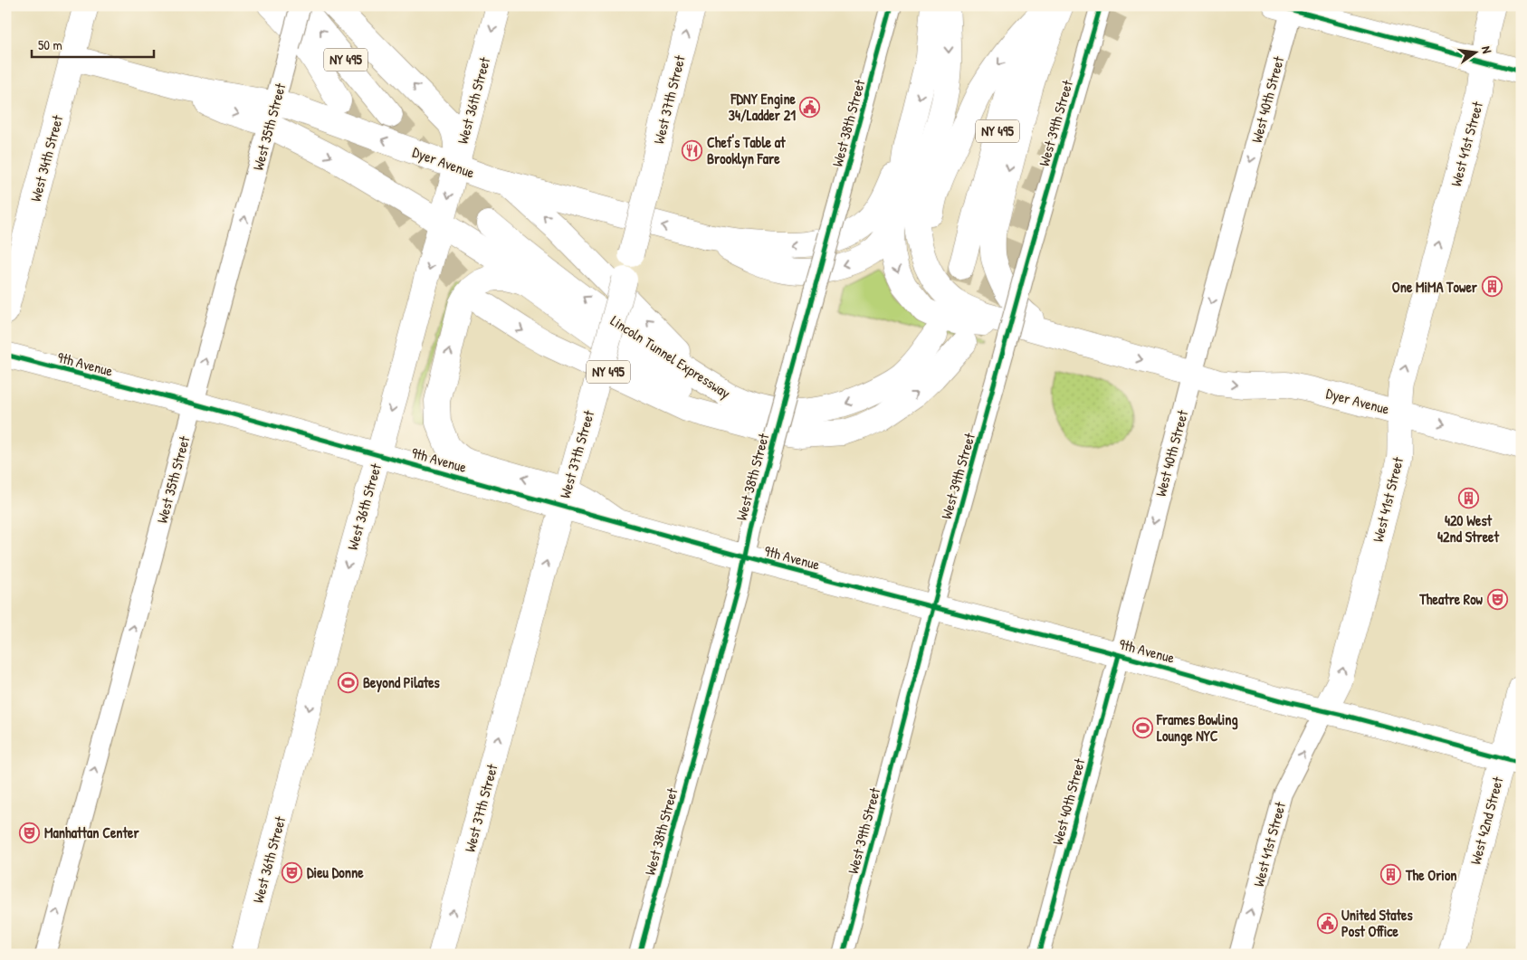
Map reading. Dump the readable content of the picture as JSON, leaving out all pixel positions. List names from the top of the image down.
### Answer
{
  "streets": {
    "main road": [
      "NY 495",
      "West 37th Street",
      "West 36th Street",
      "West 41st Street",
      "West 34th Street",
      "Dyer Avenue",
      "Lincoln Tunnel Expressway",
      "9th Avenue",
      "West 42nd Street"
    ],
    "street": [
      "West 40th Street",
      "West 38th Street",
      "West 39th Street",
      "West 35th Street"
    ]
  },
  "crossings": [
    ["NY 495", "West 35th Street"],
    ["West 37th Street", "9th Avenue"],
    ["West 40th Street", "Dyer Avenue"],
    ["West 40th Street", "9th Avenue"],
    ["West 36th Street", "Dyer Avenue"],
    ["West 36th Street", "9th Avenue"],
    ["West 38th Street", "9th Avenue"],
    ["West 39th Street", "9th Avenue"],
    ["West 35th Street", "Dyer Avenue"],
    ["West 35th Street", "9th Avenue"],
    ["West 41st Street", "Dyer Avenue"],
    ["West 41st Street", "9th Avenue"],
    ["West 34th Street", "Dyer Avenue"],
    ["9th Avenue", "West 42nd Street"]
  ],
  "one_way": [
    "West 37th Street",
    "West 40th Street",
    "West 36th Street",
    "West 35th Street",
    "West 41st Street"
  ],
  "places": {
    "public building": ["FDNY Engine 34/Ladder 21", "United States Post Office"],
    "restaurant": ["Chef's Table at Brooklyn Fare"],
    "building": ["One MiMA Tower", "420 West 42nd Street", "The Orion"],
    "theatre": ["Theatre Row", "Manhattan Center", "Dieu Donne"],
    "sports": ["Beyond Pilates", "Frames Bowling Lounge NYC"]
  },
  "scale_bar": "50 m",
  "north": "right"
}
